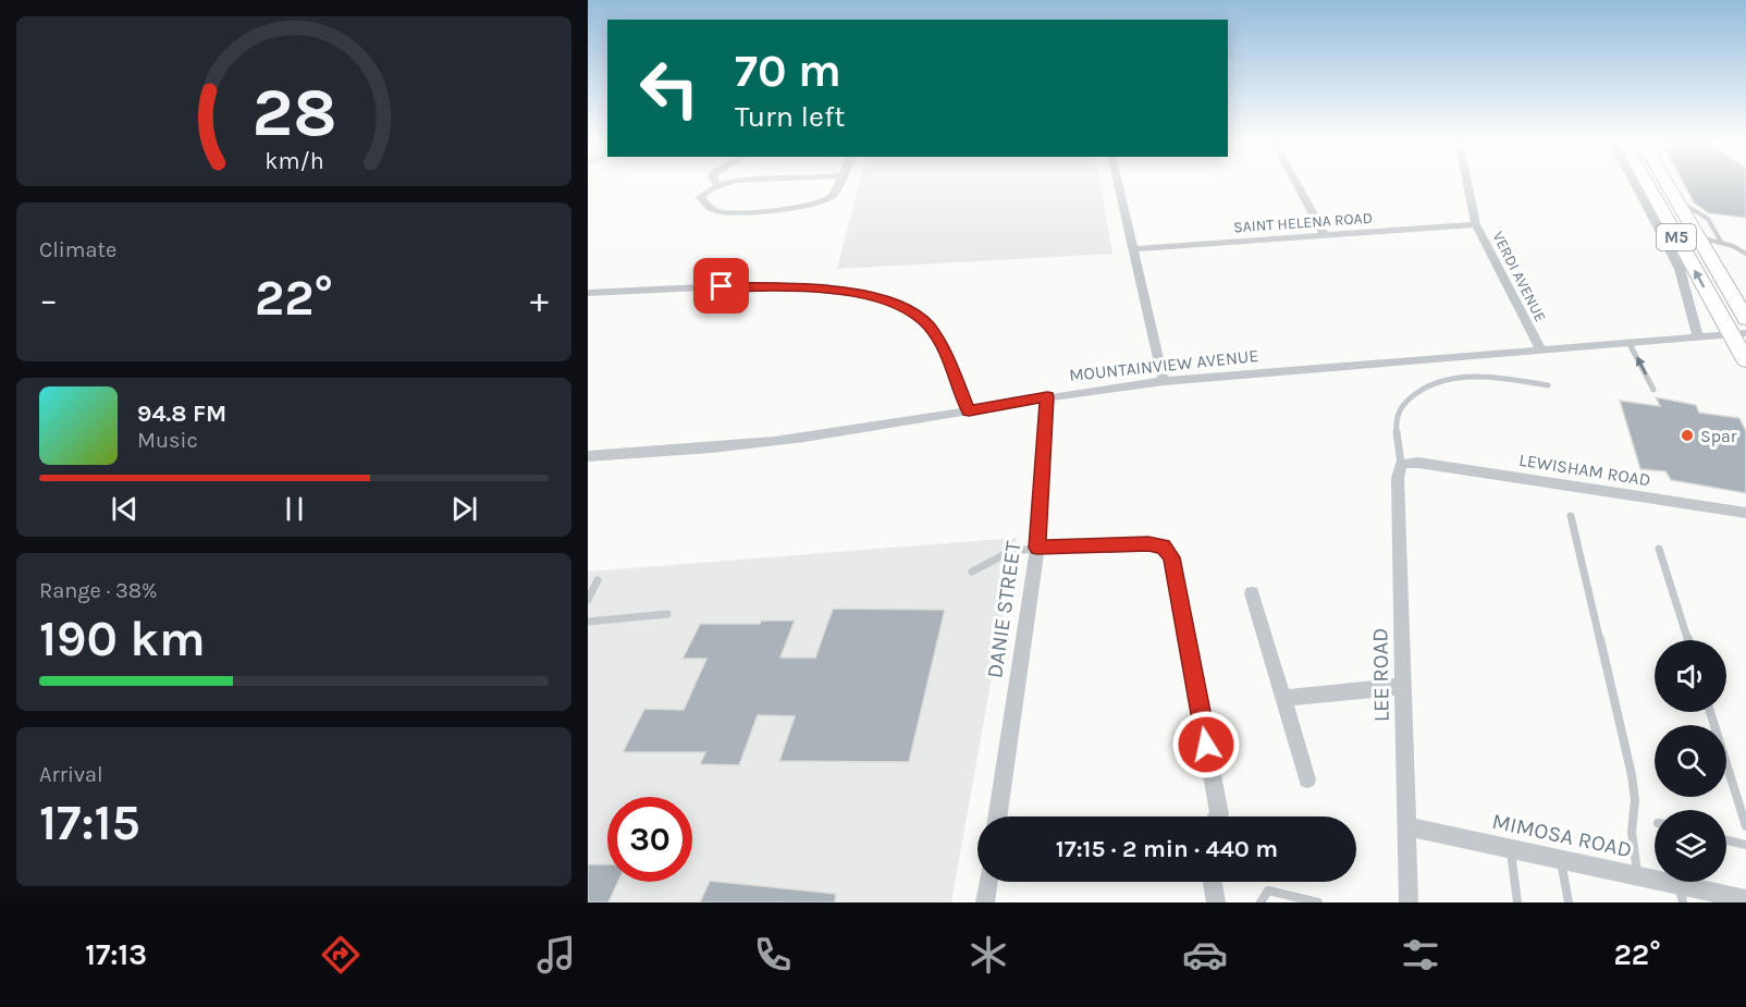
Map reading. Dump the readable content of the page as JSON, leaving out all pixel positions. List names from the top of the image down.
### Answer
{
  "streets": {
    "main road": ["M5"],
    "street": [
      "SAINT HELENA ROAD",
      "VERDI AVENUE",
      "MOUNTAINVIEW AVENUE",
      "LEWISHAM ROAD",
      "DANIE STREET",
      "LEE ROAD",
      "MIMOSA ROAD"
    ]
  },
  "crossings": [
    ["SAINT HELENA ROAD", "VERDI AVENUE"],
    ["M5", "MOUNTAINVIEW AVENUE"],
    ["VERDI AVENUE", "MOUNTAINVIEW AVENUE"],
    ["MOUNTAINVIEW AVENUE", "DANIE STREET"],
    ["LEWISHAM ROAD", "LEE ROAD"],
    ["LEE ROAD", "MIMOSA ROAD"]
  ],
  "places": ["Spar"],
  "page": {
    "turn": ["70 m", "Turn left"],
    "tile": [
      "Climate",
      ["Range · 38%", "190 km"],
      ["Arrival", "17:15"]
    ],
    "heat": ["−", "22°", "+"],
    "song": ["94.8 FM", "Music"],
    "limit": "30",
    "trip": "17:15 · 2 min · 440 m",
    "tabs": ["17:13", "22°"],
    "gauge": ["28", "km/h"]
  }
}
